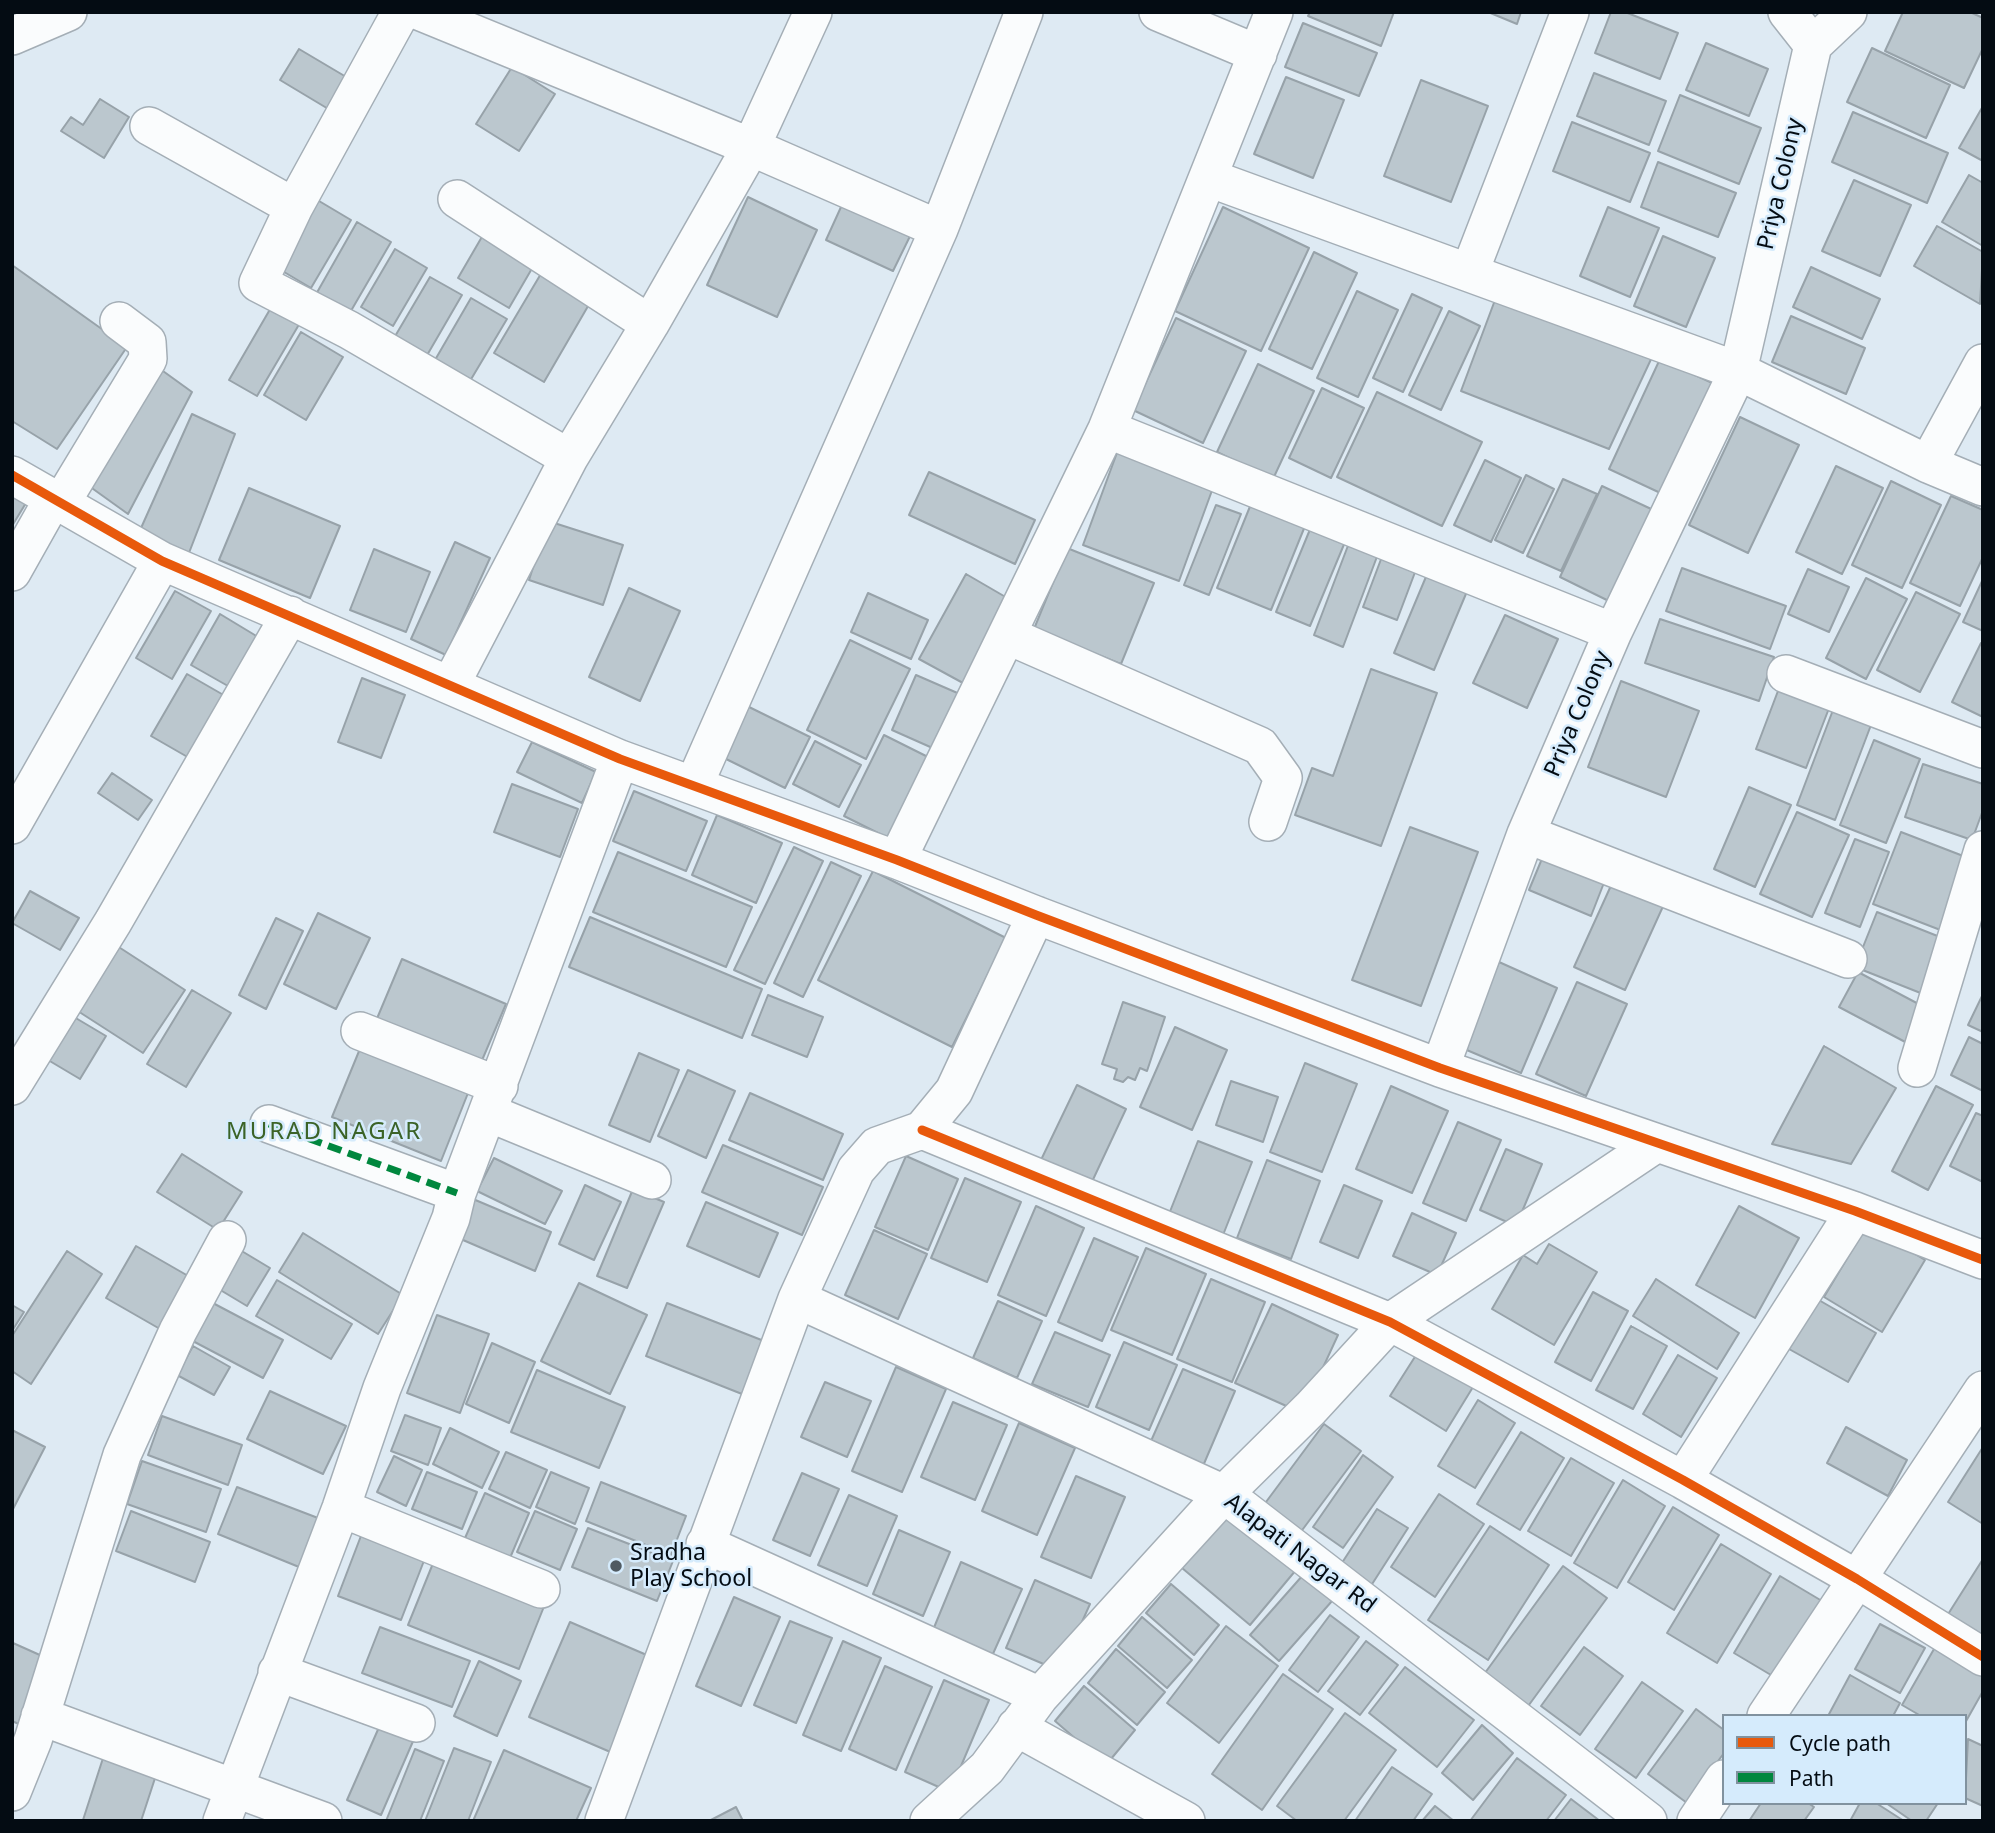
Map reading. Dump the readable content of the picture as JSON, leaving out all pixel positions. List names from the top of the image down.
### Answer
{
  "streets": {
    "street": ["Priya Colony", "Alapati Nagar Rd"]
  },
  "districts": ["MURAD NAGAR"],
  "places": ["Sradha Play School"],
  "legend": ["Cycle path", "Path"]
}
